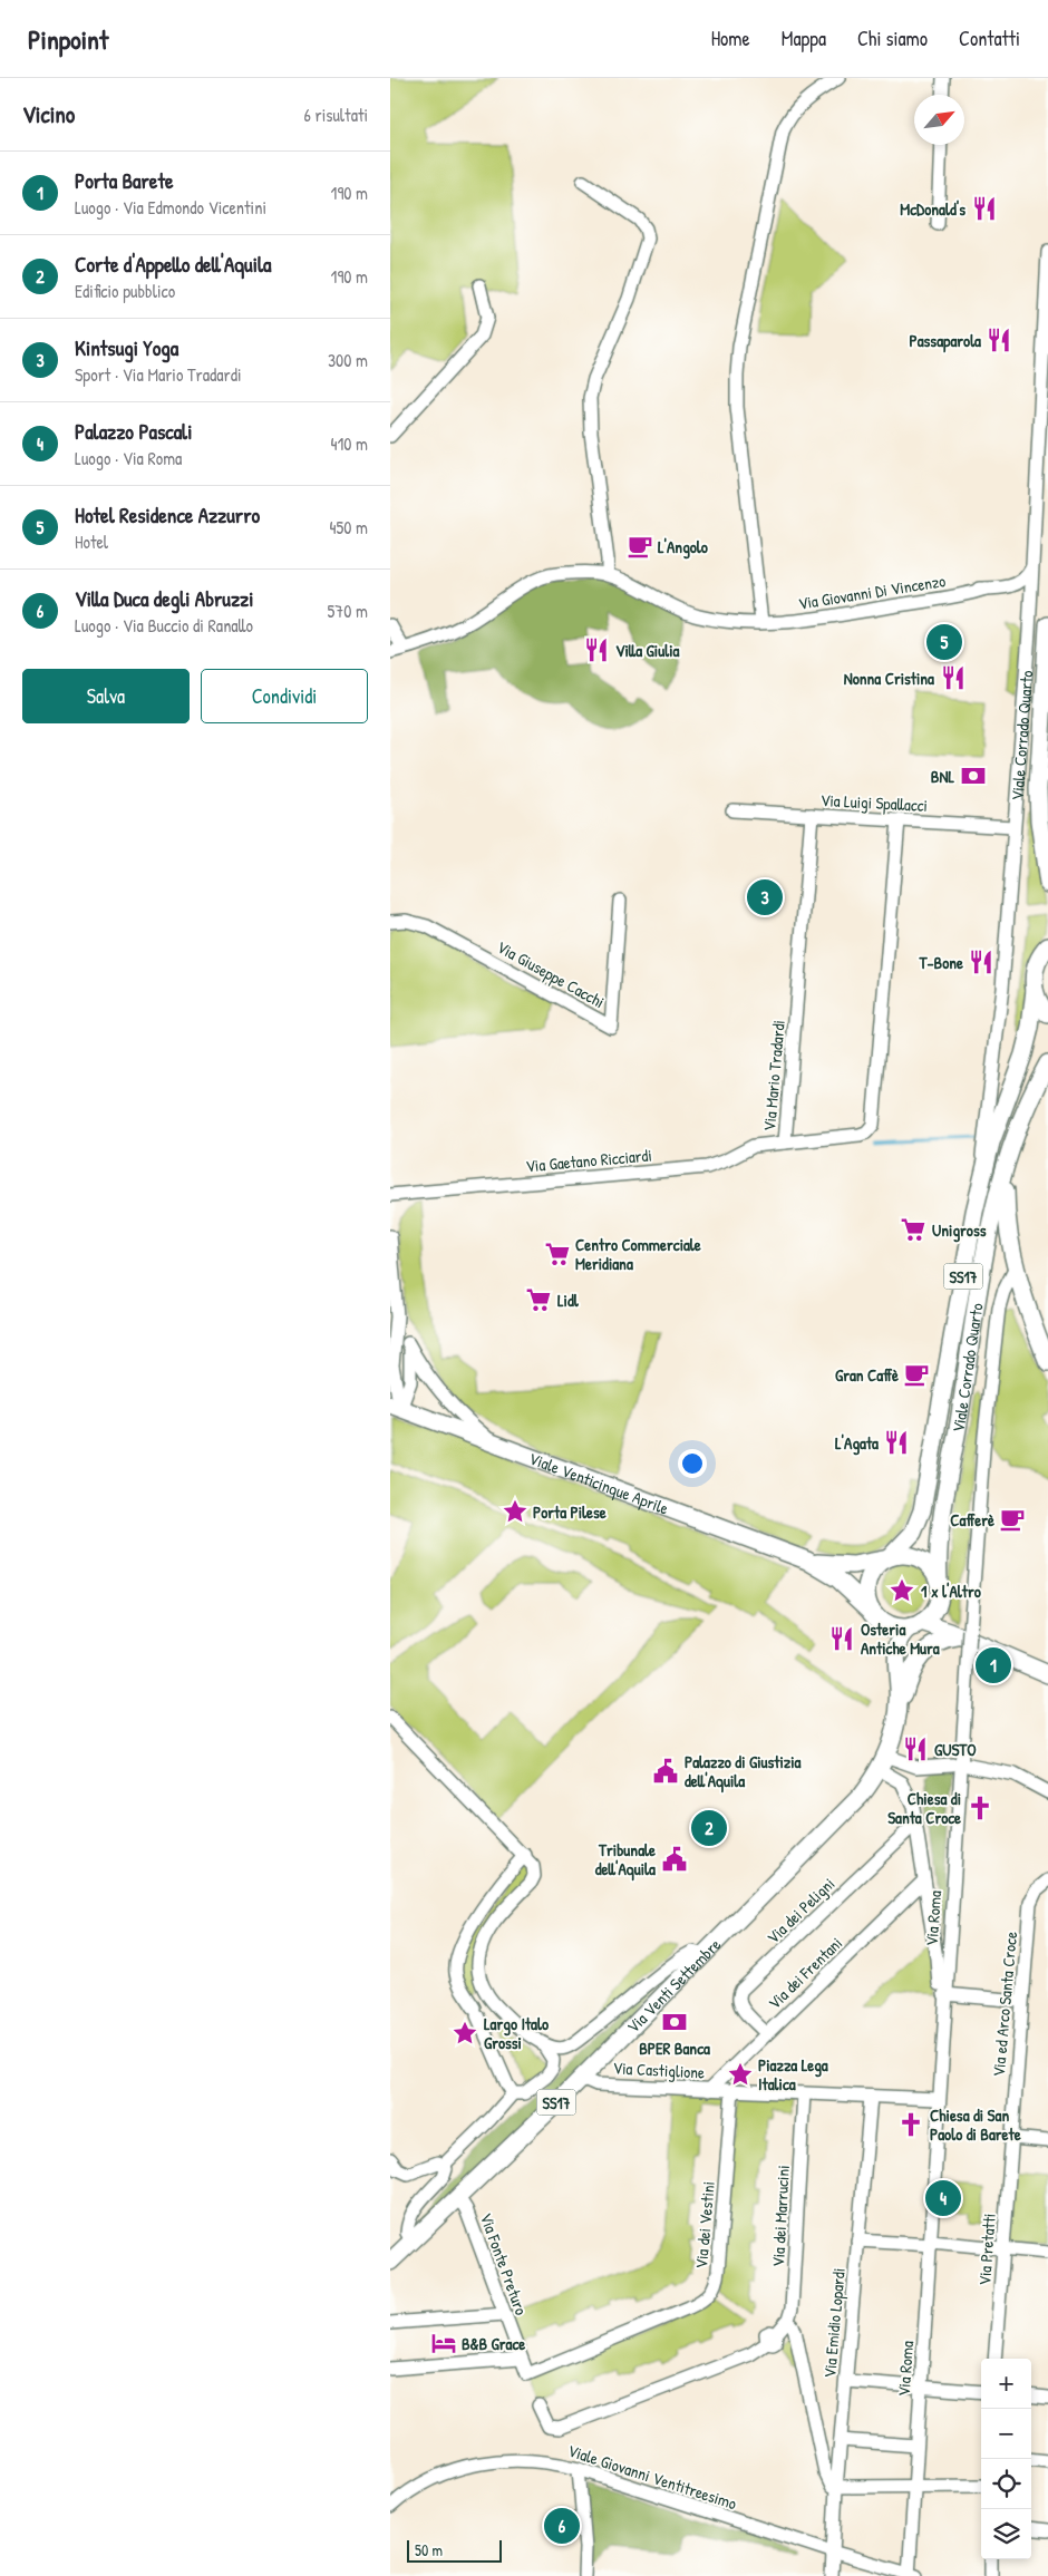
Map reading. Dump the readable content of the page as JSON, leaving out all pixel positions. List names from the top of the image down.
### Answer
{
  "streets": {
    "main road": [
      "Viale Corrado Quarto",
      "SS17",
      "Viale Venticinque Aprile",
      "Via Venti Settembre"
    ],
    "street": [
      "Via Giovanni Di Vincenzo",
      "Via Luigi Spallacci",
      "Via Giuseppe Cacchi",
      "Via Mario Tradardi",
      "Via Gaetano Ricciardi",
      "Via dei Peligni",
      "Via Roma",
      "Via dei Frentani",
      "Via ed Arco Santa Croce",
      "Via Castiglione",
      "Via dei Marrucini",
      "Via dei Vestini",
      "Via Pretatti",
      "Via Fonte Preturo",
      "Via Emidio Lopardi",
      "Viale Giovanni Ventitreesimo"
    ]
  },
  "crossings": [
    ["Viale Corrado Quarto", "Via Luigi Spallacci"],
    ["Viale Corrado Quarto", "SS17"],
    ["Viale Corrado Quarto", "Viale Venticinque Aprile"],
    ["Viale Corrado Quarto", "Via Venti Settembre"],
    ["Via Luigi Spallacci", "Via Mario Tradardi"],
    ["Via Mario Tradardi", "Via Gaetano Ricciardi"],
    ["Viale Venticinque Aprile", "Via Venti Settembre"],
    ["Via dei Peligni", "Via dei Frentani"],
    ["Via Roma", "Via Castiglione"],
    ["Via Roma", "Viale Giovanni Ventitreesimo"],
    ["Via dei Frentani", "Via Castiglione"],
    ["Via Venti Settembre", "Via Castiglione"],
    ["Via Venti Settembre", "Via Fonte Preturo"],
    ["Via ed Arco Santa Croce", "Via Pretatti"],
    ["Via Castiglione", "Via dei Marrucini"],
    ["Via Castiglione", "Via dei Vestini"],
    ["Via Castiglione", "Via Emidio Lopardi"],
    ["Via dei Vestini", "Via Fonte Preturo"],
    ["Via Emidio Lopardi", "Viale Giovanni Ventitreesimo"]
  ],
  "places": {
    "restaurant": [
      "McDonald's",
      "Passaparola",
      "Villa Giulia",
      "Nonna Cristina",
      "T-Bone",
      "L'Agata",
      "Osteria Antiche Mura",
      "GUSTO"
    ],
    "cafe": ["L'Angolo", "Gran Caffè", "Cafferè"],
    "bank": ["BNL", "BPER Banca"],
    "supermarket": ["Unigross", "Centro Commerciale Meridiana", "Lidl"],
    "place": [
      "Porta Pilese",
      "1 x l'Altro",
      "Largo Italo Grossi",
      "Piazza Lega Italica"
    ],
    "public building": ["Palazzo di Giustizia dell'Aquila", "Tribunale dell'Aquila"],
    "church": ["Chiesa di Santa Croce", "Chiesa di San Paolo di Barete"],
    "hotel": ["B&B Grace"]
  },
  "scale_bar": "50 m",
  "north": "top right",
  "page": {
    "header": "Pinpoint",
    "nav": [
      "Home",
      "Mappa",
      "Chi siamo",
      "Contatti"
    ],
    "heading": ["Vicino", "6 risultati"],
    "list": [
      {
        "mark": "1",
        "name": "Porta Barete",
        "note": "Luogo · Via Edmondo Vicentini",
        "value": "190 m"
      },
      {
        "mark": "2",
        "name": "Corte d'Appello dell'Aquila",
        "note": "Edificio pubblico",
        "value": "190 m"
      },
      {
        "mark": "3",
        "name": "Kintsugi Yoga",
        "note": "Sport · Via Mario Tradardi",
        "value": "300 m"
      },
      {
        "mark": "4",
        "name": "Palazzo Pascali",
        "note": "Luogo · Via Roma",
        "value": "410 m"
      },
      {
        "mark": "5",
        "name": "Hotel Residence Azzurro",
        "note": "Hotel",
        "value": "450 m"
      },
      {
        "mark": "6",
        "name": "Villa Duca degli Abruzzi",
        "note": "Luogo · Via Buccio di Ranallo",
        "value": "570 m"
      }
    ],
    "pins": [
      "5",
      "3",
      "1",
      "2",
      "4",
      "6"
    ],
    "buttons": ["Salva", "Condividi"],
    "map_buttons": ["+", "−"],
    "scale": "50 m"
  }
}
